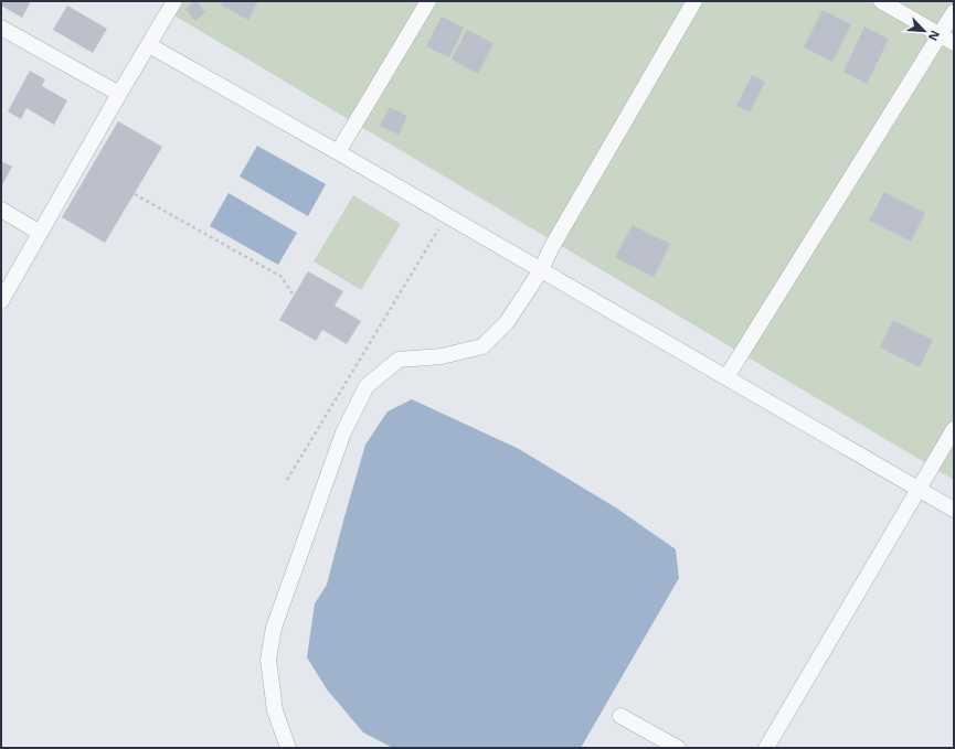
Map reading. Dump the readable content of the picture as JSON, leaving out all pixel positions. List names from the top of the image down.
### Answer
{
  "north": "bottom right"
}
